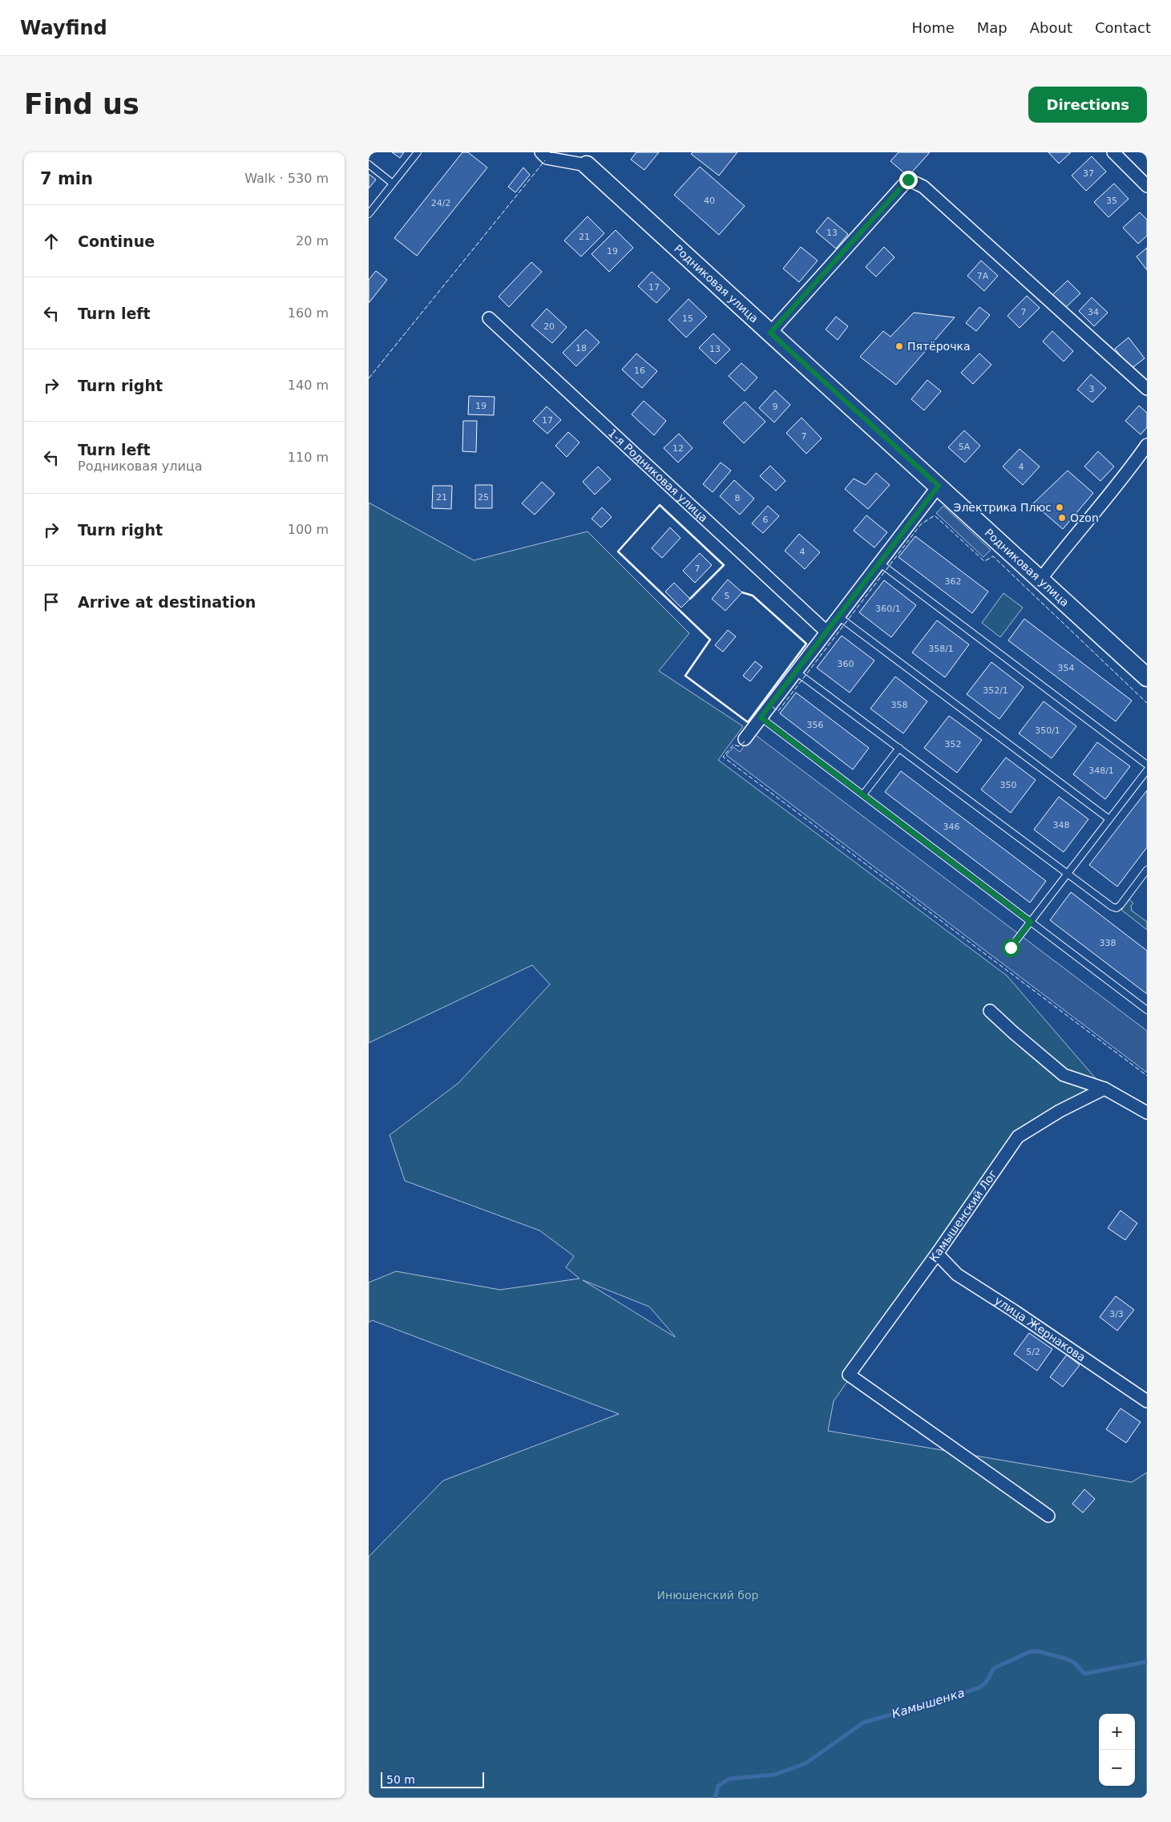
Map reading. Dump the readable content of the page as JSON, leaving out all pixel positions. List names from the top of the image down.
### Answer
{
  "streets": {
    "street": [
      "Родниковая улица",
      "1-я Родниковая улица",
      "Камышенский Лог",
      "улица Жернакова"
    ]
  },
  "crossings": [
    ["Камышенский Лог", "улица Жернакова"]
  ],
  "water": ["Камышенка"],
  "parks": ["Инюшенский бор"],
  "places": ["Пятёрочка", "Электрика Плюс", "Ozon"],
  "house_numbers": [
    "37",
    "40",
    "35",
    "24/2",
    "13",
    "21",
    "19",
    "7А",
    "17",
    "7",
    "34",
    "15",
    "20",
    "18",
    "13",
    "16",
    "3",
    "19",
    "9",
    "17",
    "7",
    "5А",
    "12",
    "4",
    "21",
    "25",
    "8",
    "6",
    "4",
    "7",
    "362",
    "5",
    "360/1",
    "358/1",
    "360",
    "354",
    "352/1",
    "358",
    "356",
    "350/1",
    "352",
    "348/1",
    "350",
    "348",
    "346",
    "338",
    "3/3",
    "5/2"
  ],
  "scale_bar": "50 m",
  "page": {
    "header": "Wayfind",
    "nav": [
      "Home",
      "Map",
      "About",
      "Contact"
    ],
    "buttons": "Directions",
    "title": "Find us",
    "heading": ["7 min", "Walk · 530 m"],
    "list": [
      ["Continue", "20 m"],
      ["Turn left", "160 m"],
      ["Turn right", "140 m"],
      ["Turn left", "Родниковая улица", "110 m"],
      ["Turn right", "100 m"],
      "Arrive at destination"
    ],
    "map_buttons": ["+", "−"],
    "scale": "50 m"
  }
}
